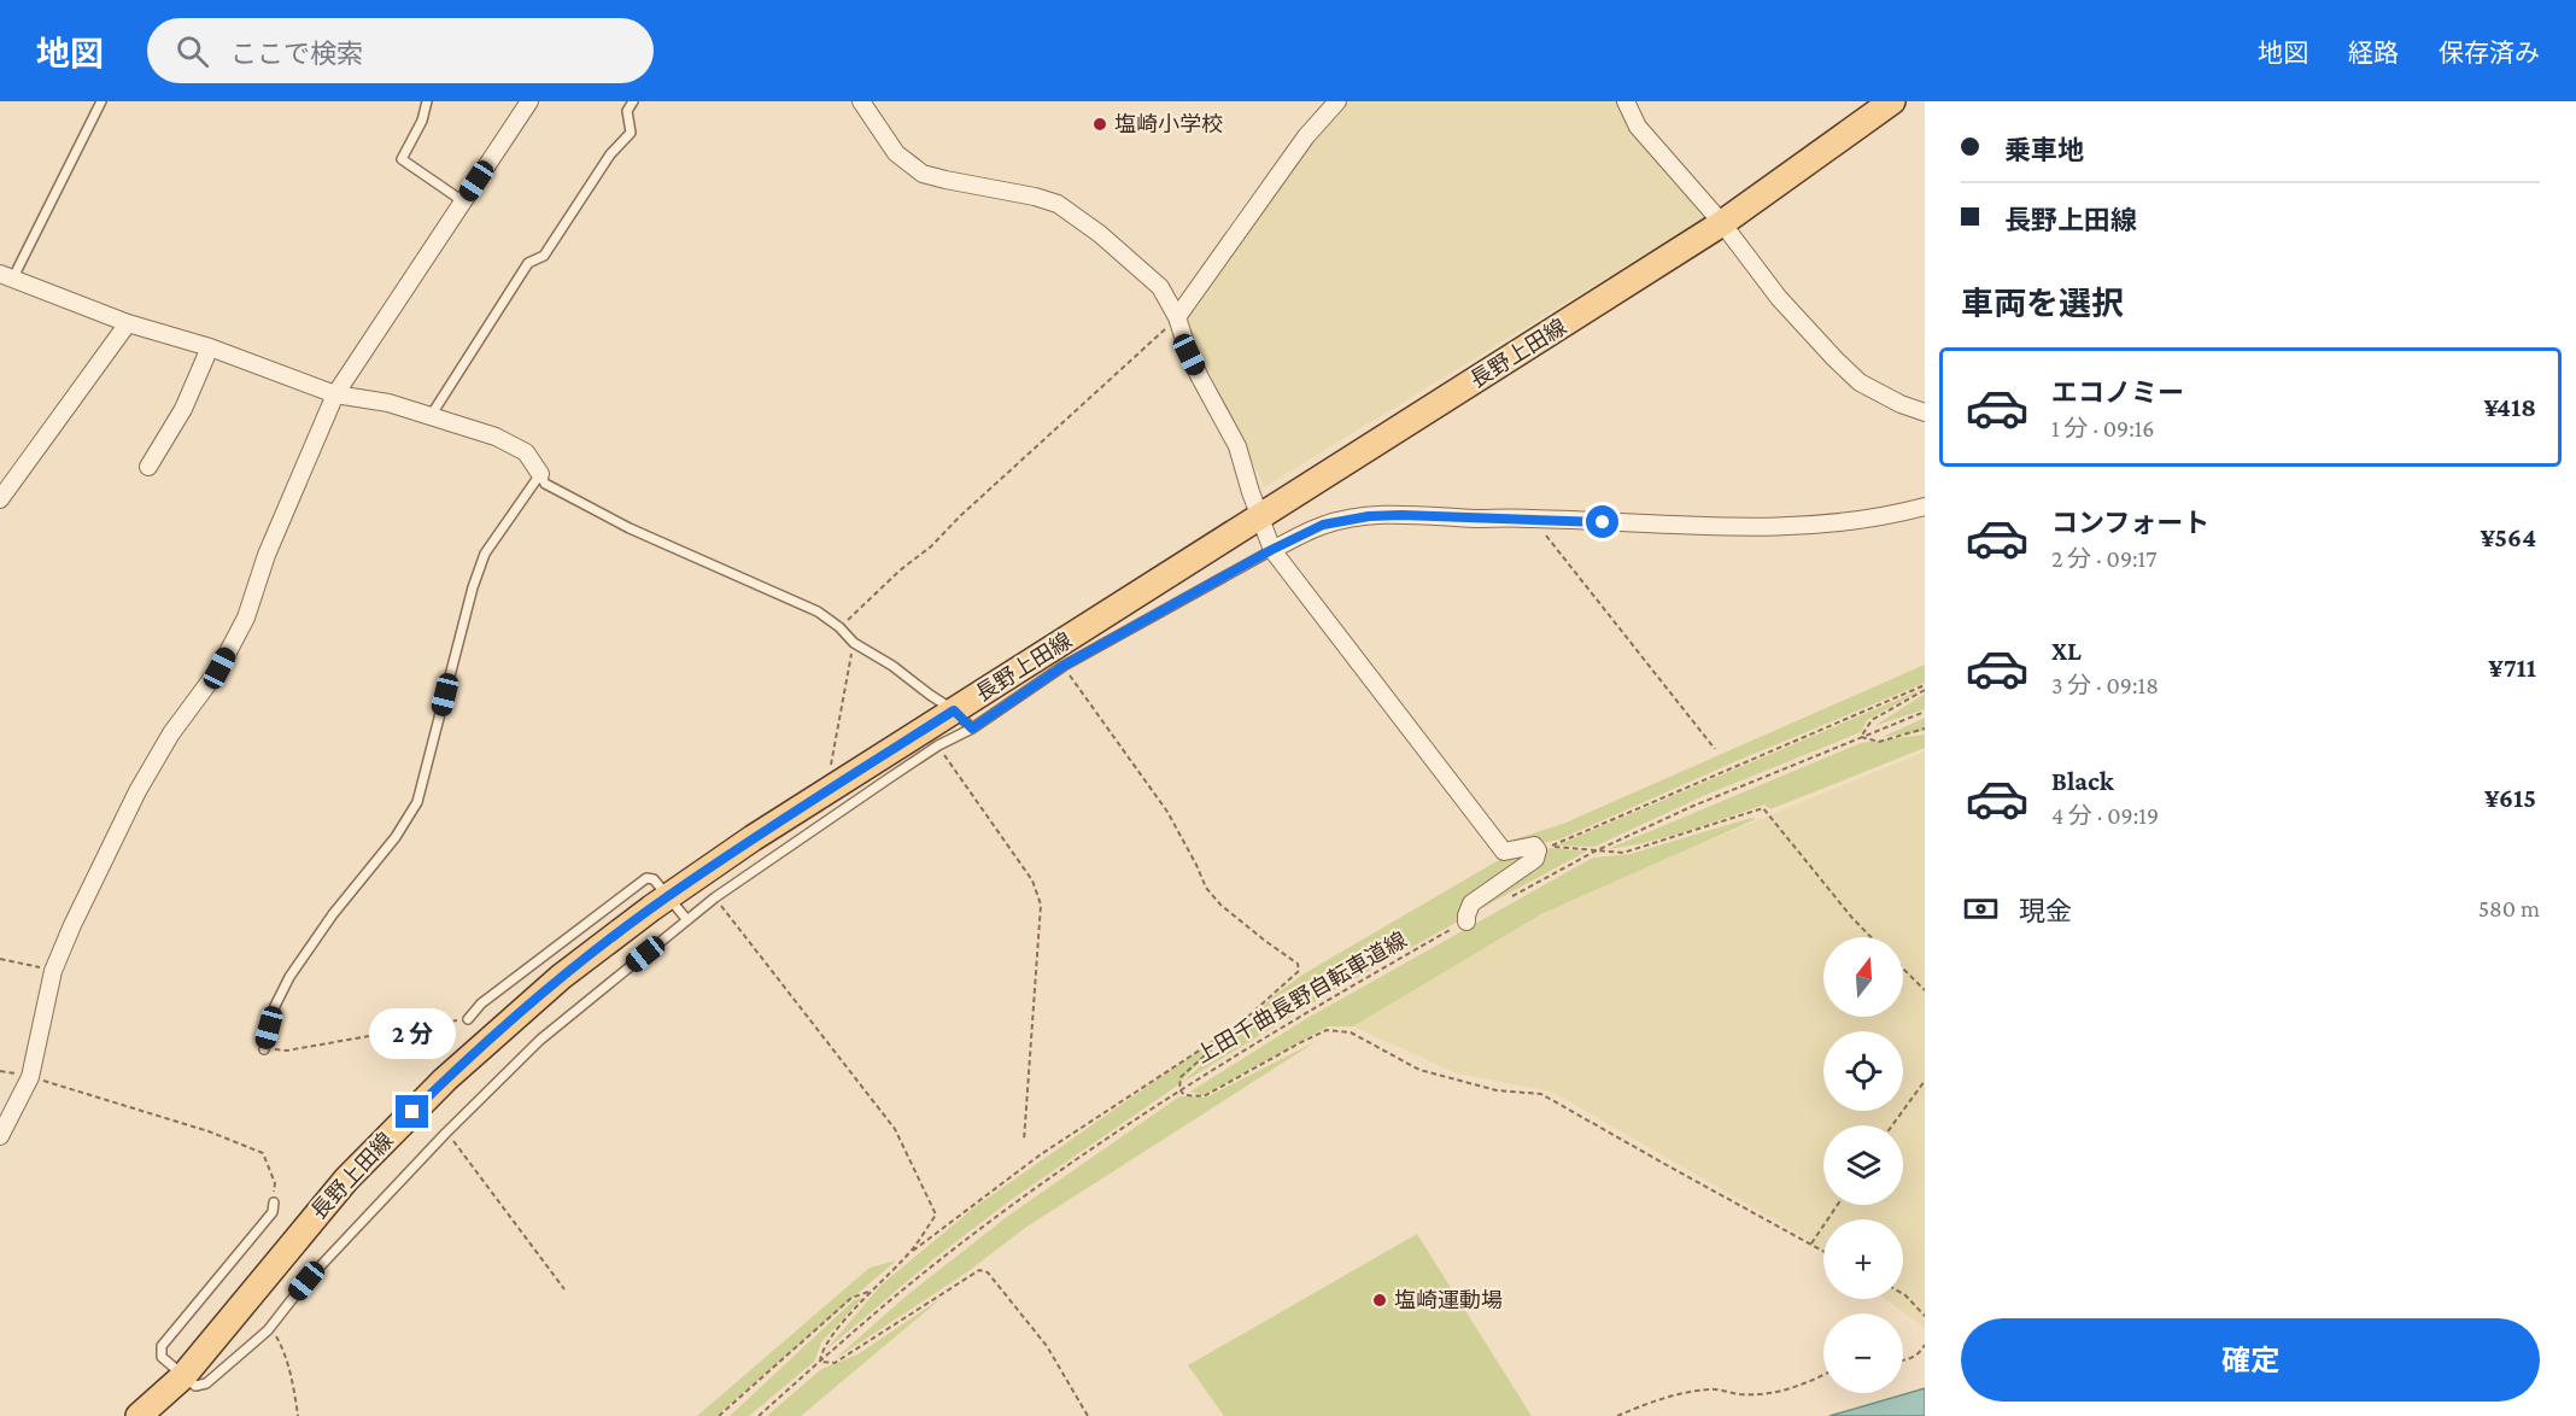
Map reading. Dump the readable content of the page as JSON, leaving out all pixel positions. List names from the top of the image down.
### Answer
{
  "streets": {
    "main road": ["長野上田線"],
    "path": ["上田千曲長野自転車道線"]
  },
  "places": ["塩崎小学校", "塩崎運動場"],
  "north": "top",
  "page": {
    "header": "地図",
    "search": "ここで検索",
    "nav": ["地図", "経路", "保存済み"],
    "banner": ["乗車地", "長野上田線"],
    "heading": "車両を選択",
    "list": [
      {
        "name": "エコノミー",
        "note": "1 分 · 09:16",
        "value": "¥418"
      },
      {
        "name": "コンフォート",
        "note": "2 分 · 09:17",
        "value": "¥564"
      },
      {
        "name": "XL",
        "note": "3 分 · 09:18",
        "value": "¥711"
      },
      {
        "name": "Black",
        "note": "4 分 · 09:19",
        "value": "¥615"
      }
    ],
    "pay": ["現金", "580 m"],
    "map_buttons": ["+", "−"],
    "bubble": "2 分",
    "buttons": "確定"
  }
}
